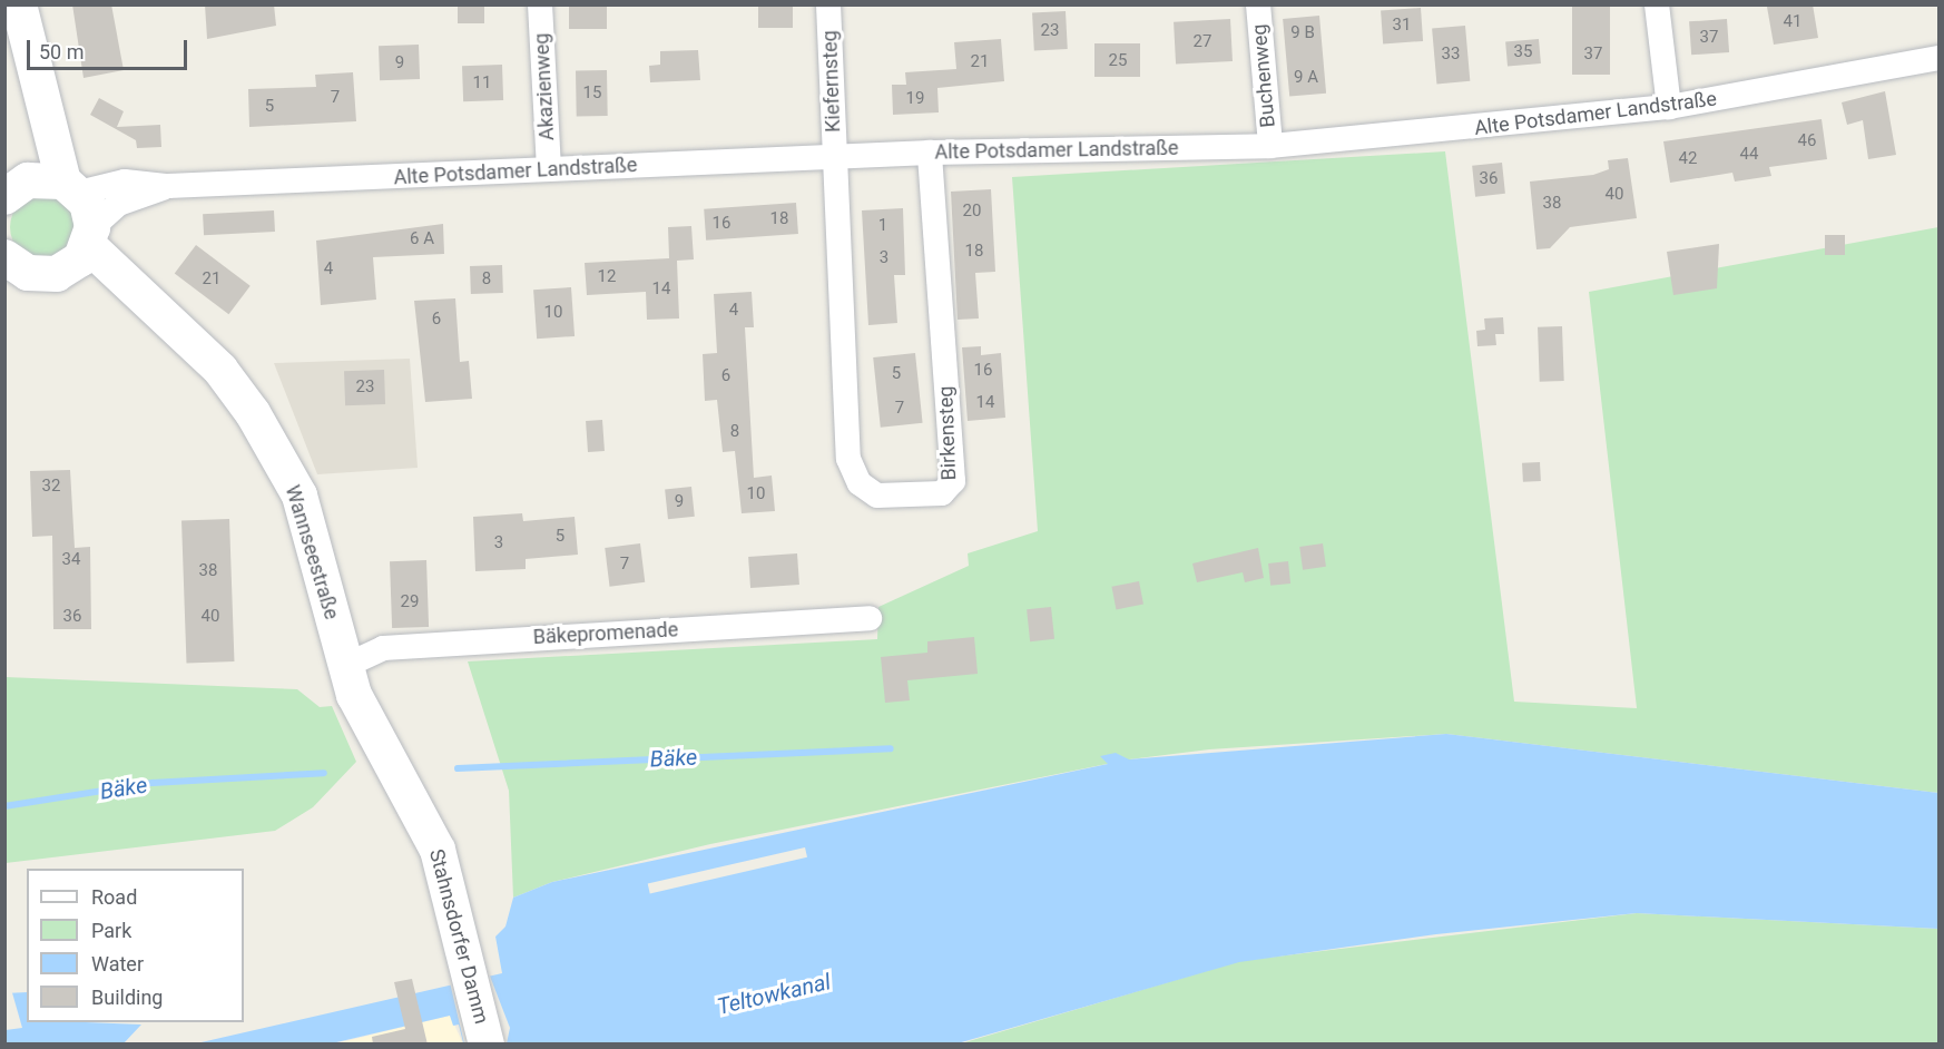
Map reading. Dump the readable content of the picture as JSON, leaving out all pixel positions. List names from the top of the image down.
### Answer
{
  "streets": {
    "street": [
      "Buchenweg",
      "Kiefernsteg",
      "Akazienweg",
      "Alte Potsdamer Landstraße",
      "Birkensteg",
      "Wannseestraße",
      "Bäkepromenade",
      "Stahnsdorfer Damm"
    ]
  },
  "crossings": [
    ["Buchenweg", "Alte Potsdamer Landstraße"],
    ["Kiefernsteg", "Alte Potsdamer Landstraße"],
    ["Kiefernsteg", "Birkensteg"],
    ["Akazienweg", "Alte Potsdamer Landstraße"],
    ["Alte Potsdamer Landstraße", "Birkensteg"],
    ["Alte Potsdamer Landstraße", "Wannseestraße"],
    ["Wannseestraße", "Bäkepromenade"],
    ["Wannseestraße", "Stahnsdorfer Damm"]
  ],
  "water": ["Bäke", "Teltowkanal"],
  "house_numbers": [
    "41",
    "31",
    "23",
    "9 B",
    "37",
    "27",
    "35",
    "33",
    "37",
    "25",
    "21",
    "9",
    "9 A",
    "11",
    "15",
    "7",
    "19",
    "5",
    "46",
    "44",
    "42",
    "36",
    "40",
    "38",
    "20",
    "18",
    "16",
    "1",
    "6 A",
    "18",
    "3",
    "4",
    "12",
    "21",
    "8",
    "14",
    "4",
    "10",
    "6",
    "16",
    "5",
    "6",
    "23",
    "14",
    "7",
    "8",
    "32",
    "10",
    "9",
    "5",
    "3",
    "34",
    "7",
    "38",
    "29",
    "36",
    "40"
  ],
  "legend": [
    "Road",
    "Park",
    "Water",
    "Building"
  ],
  "scale_bar": "50 m"
}
